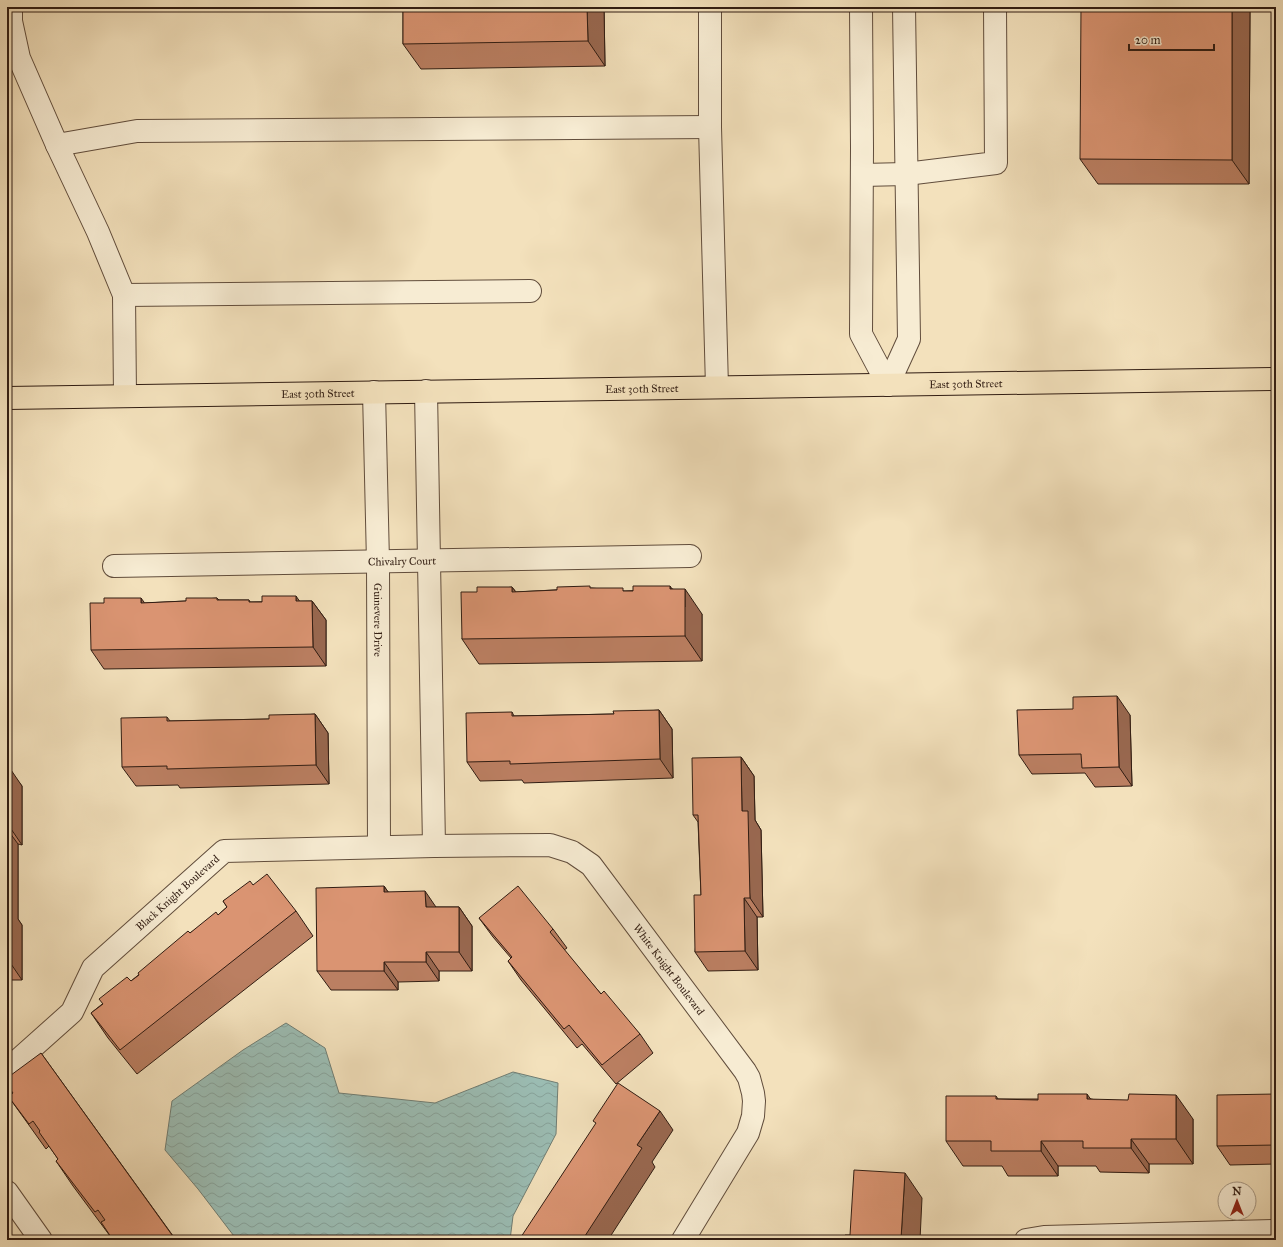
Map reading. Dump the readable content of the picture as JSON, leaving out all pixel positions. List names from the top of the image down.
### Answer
{
  "streets": {
    "main road": ["East 30th Street"],
    "street": [
      "Chivalry Court",
      "Guinevere Drive",
      "Black Knight Boulevard",
      "White Knight Boulevard"
    ]
  },
  "crossings": [
    ["East 30th Street", "Guinevere Drive"],
    ["Chivalry Court", "Guinevere Drive"],
    ["Guinevere Drive", "Black Knight Boulevard"],
    ["Black Knight Boulevard", "White Knight Boulevard"]
  ],
  "scale_bar": "20 m",
  "north": "top"
}
